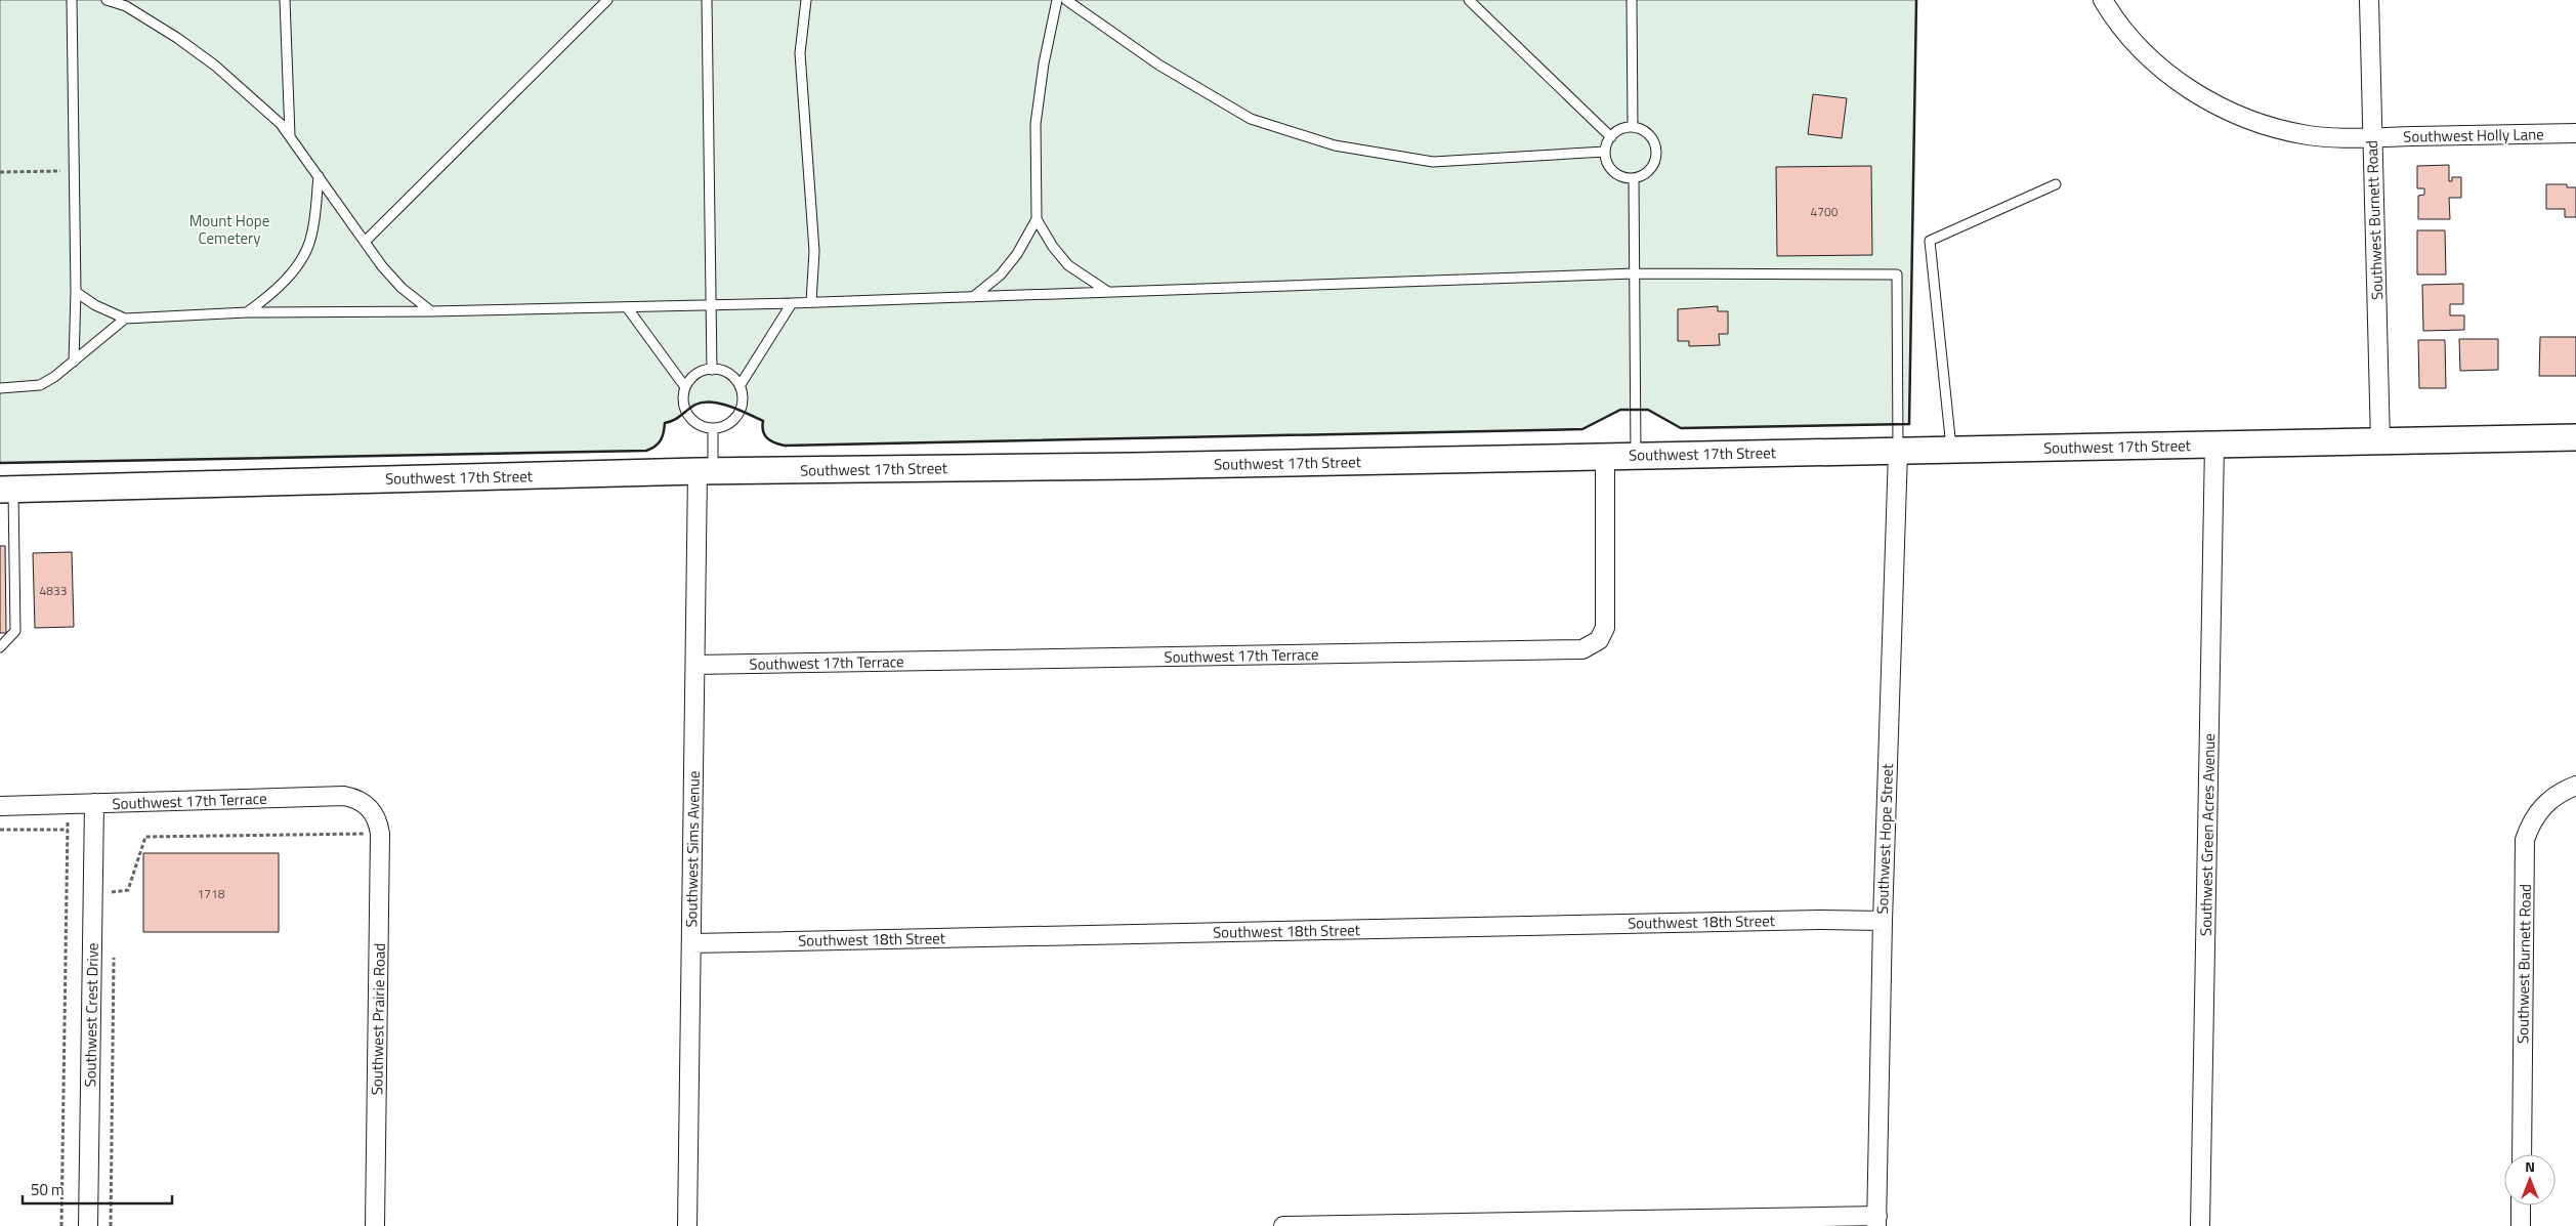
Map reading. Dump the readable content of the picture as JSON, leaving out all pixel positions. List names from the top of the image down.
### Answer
{
  "streets": {
    "main road": ["Southwest 17th Street"],
    "street": [
      "Southwest Holly Lane",
      "Southwest Burnett Road",
      "Southwest 17th Terrace",
      "Southwest Green Acres Avenue",
      "Southwest Hope Street",
      "Southwest Sims Avenue",
      "Southwest 18th Street",
      "Southwest Crest Drive",
      "Southwest Prairie Road"
    ]
  },
  "crossings": [
    ["Southwest Holly Lane", "Southwest Burnett Road"],
    ["Southwest Burnett Road", "Southwest 17th Street"],
    ["Southwest 17th Street", "Southwest 17th Terrace"],
    ["Southwest 17th Street", "Southwest Green Acres Avenue"],
    ["Southwest 17th Street", "Southwest Hope Street"],
    ["Southwest 17th Street", "Southwest Sims Avenue"],
    ["Southwest 17th Terrace", "Southwest Sims Avenue"],
    ["Southwest 17th Terrace", "Southwest Crest Drive"],
    ["Southwest 17th Terrace", "Southwest Prairie Road"],
    ["Southwest Hope Street", "Southwest 18th Street"],
    ["Southwest Sims Avenue", "Southwest 18th Street"]
  ],
  "parks": ["Mount Hope Cemetery"],
  "house_numbers": ["4700", "4833", "1718"],
  "scale_bar": "50 m",
  "north": "top"
}
